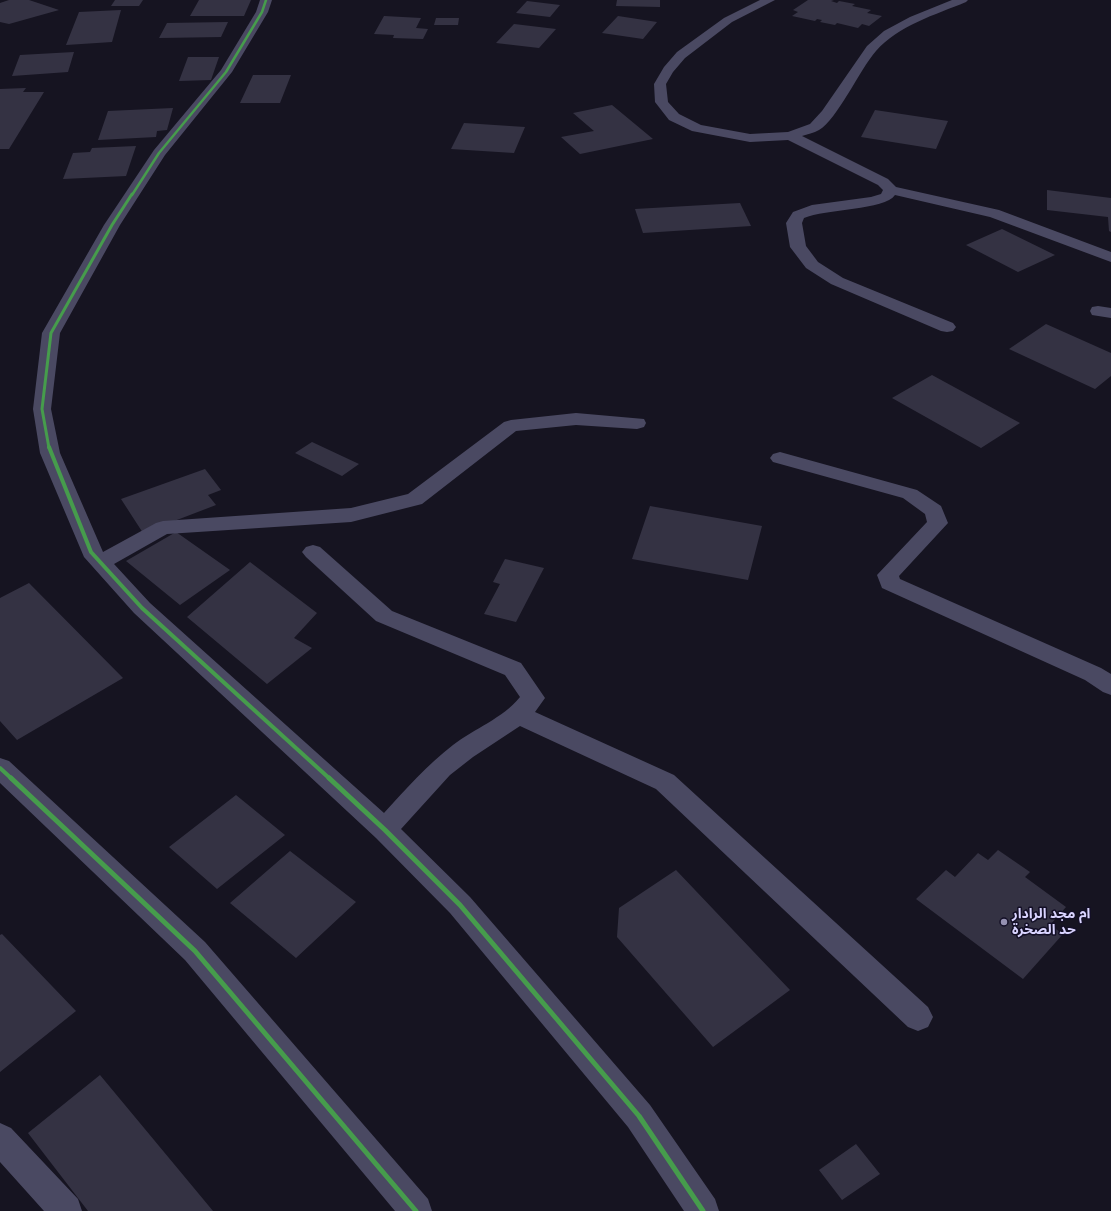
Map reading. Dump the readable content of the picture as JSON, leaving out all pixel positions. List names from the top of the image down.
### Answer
{
  "places": ["ام مجد الرادار حد الصخرة"]
}
